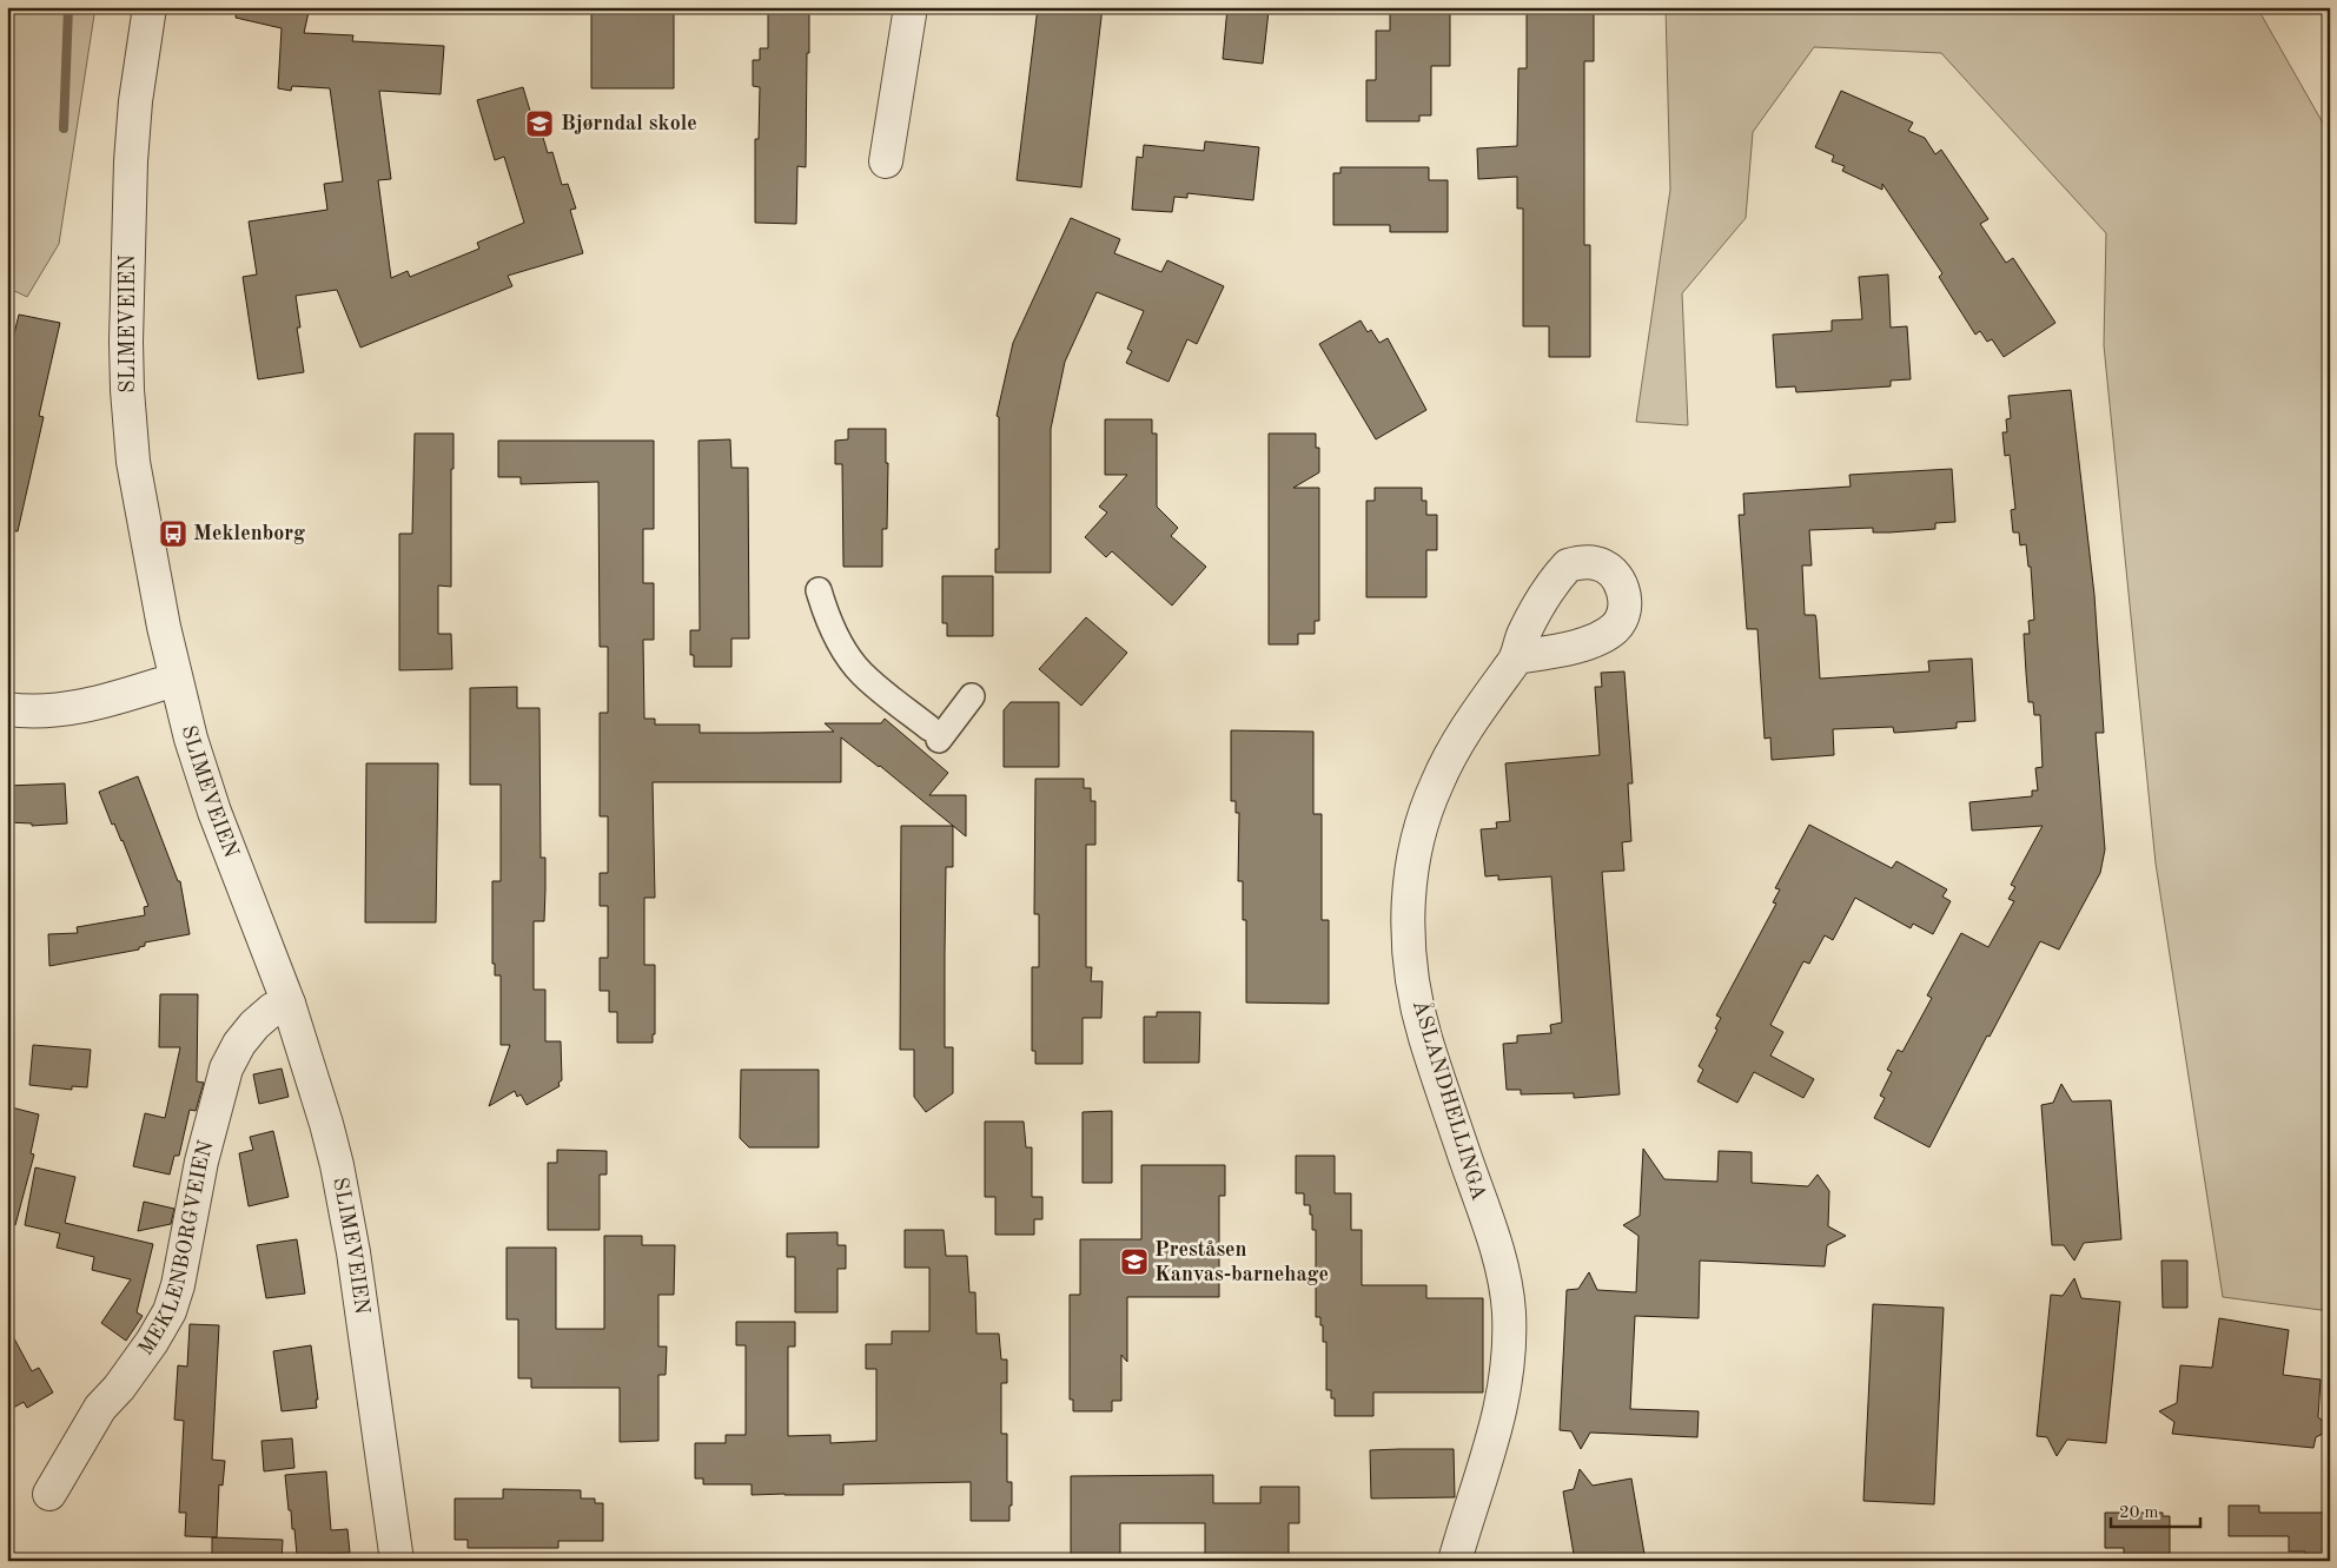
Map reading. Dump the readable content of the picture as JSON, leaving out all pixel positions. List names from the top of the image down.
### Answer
{
  "streets": {
    "street": ["SLIMEVEIEN", "ÅSLANDHELLINGA", "MEKLENBORGVEIEN"]
  },
  "crossings": [
    ["SLIMEVEIEN", "MEKLENBORGVEIEN"]
  ],
  "places": {
    "school or university": ["Bjørndal skole", "Preståsen Kanvas-barnehage"],
    "bus stop": ["Meklenborg"]
  },
  "scale_bar": "20 m"
}
